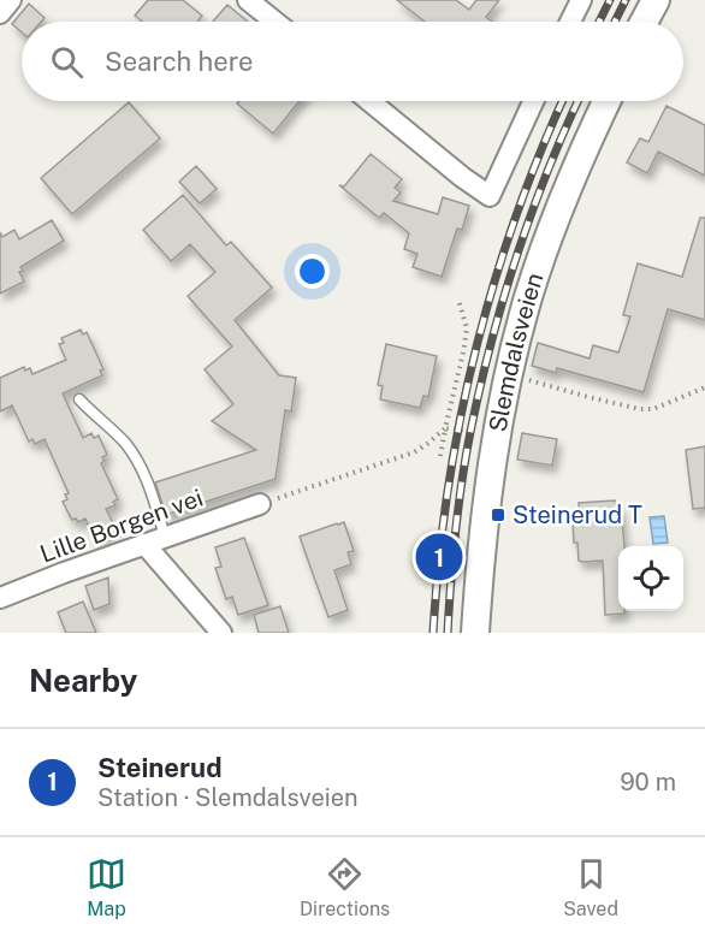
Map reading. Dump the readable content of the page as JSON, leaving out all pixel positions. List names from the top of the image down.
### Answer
{
  "streets": {
    "main road": ["Slemdalsveien"],
    "street": ["Lille Borgen vei"]
  },
  "places": {
    "transit": ["Steinerud T"]
  },
  "page": {
    "search": "Search here",
    "pins": "1",
    "heading": "Nearby",
    "list": [
      {
        "mark": "1",
        "name": "Steinerud",
        "note": "Station · Slemdalsveien",
        "value": "90 m"
      }
    ],
    "nav": ["Map", "Directions", "Saved"]
  }
}
